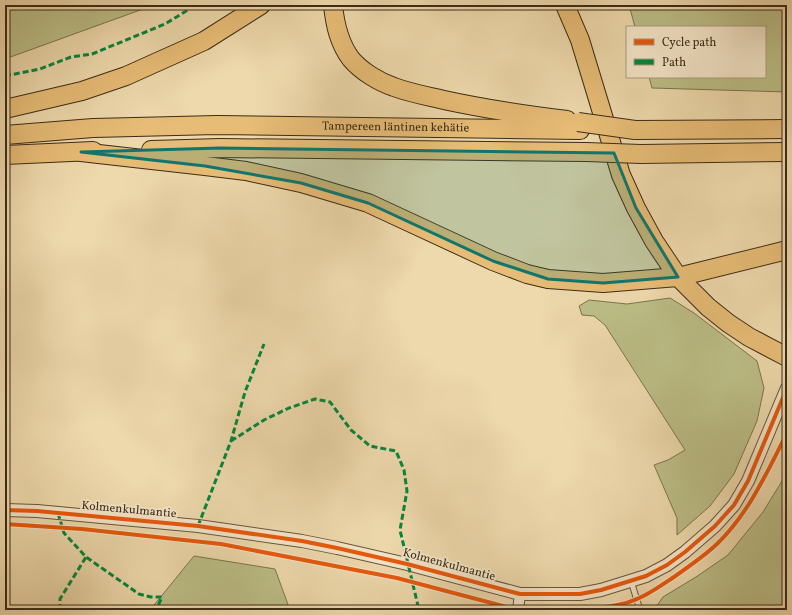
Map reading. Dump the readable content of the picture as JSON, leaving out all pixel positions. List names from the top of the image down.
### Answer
{
  "streets": {
    "highway": ["Tampereen läntinen kehätie"],
    "street": ["Kolmenkulmantie"]
  },
  "legend": ["Cycle path", "Path"]
}
